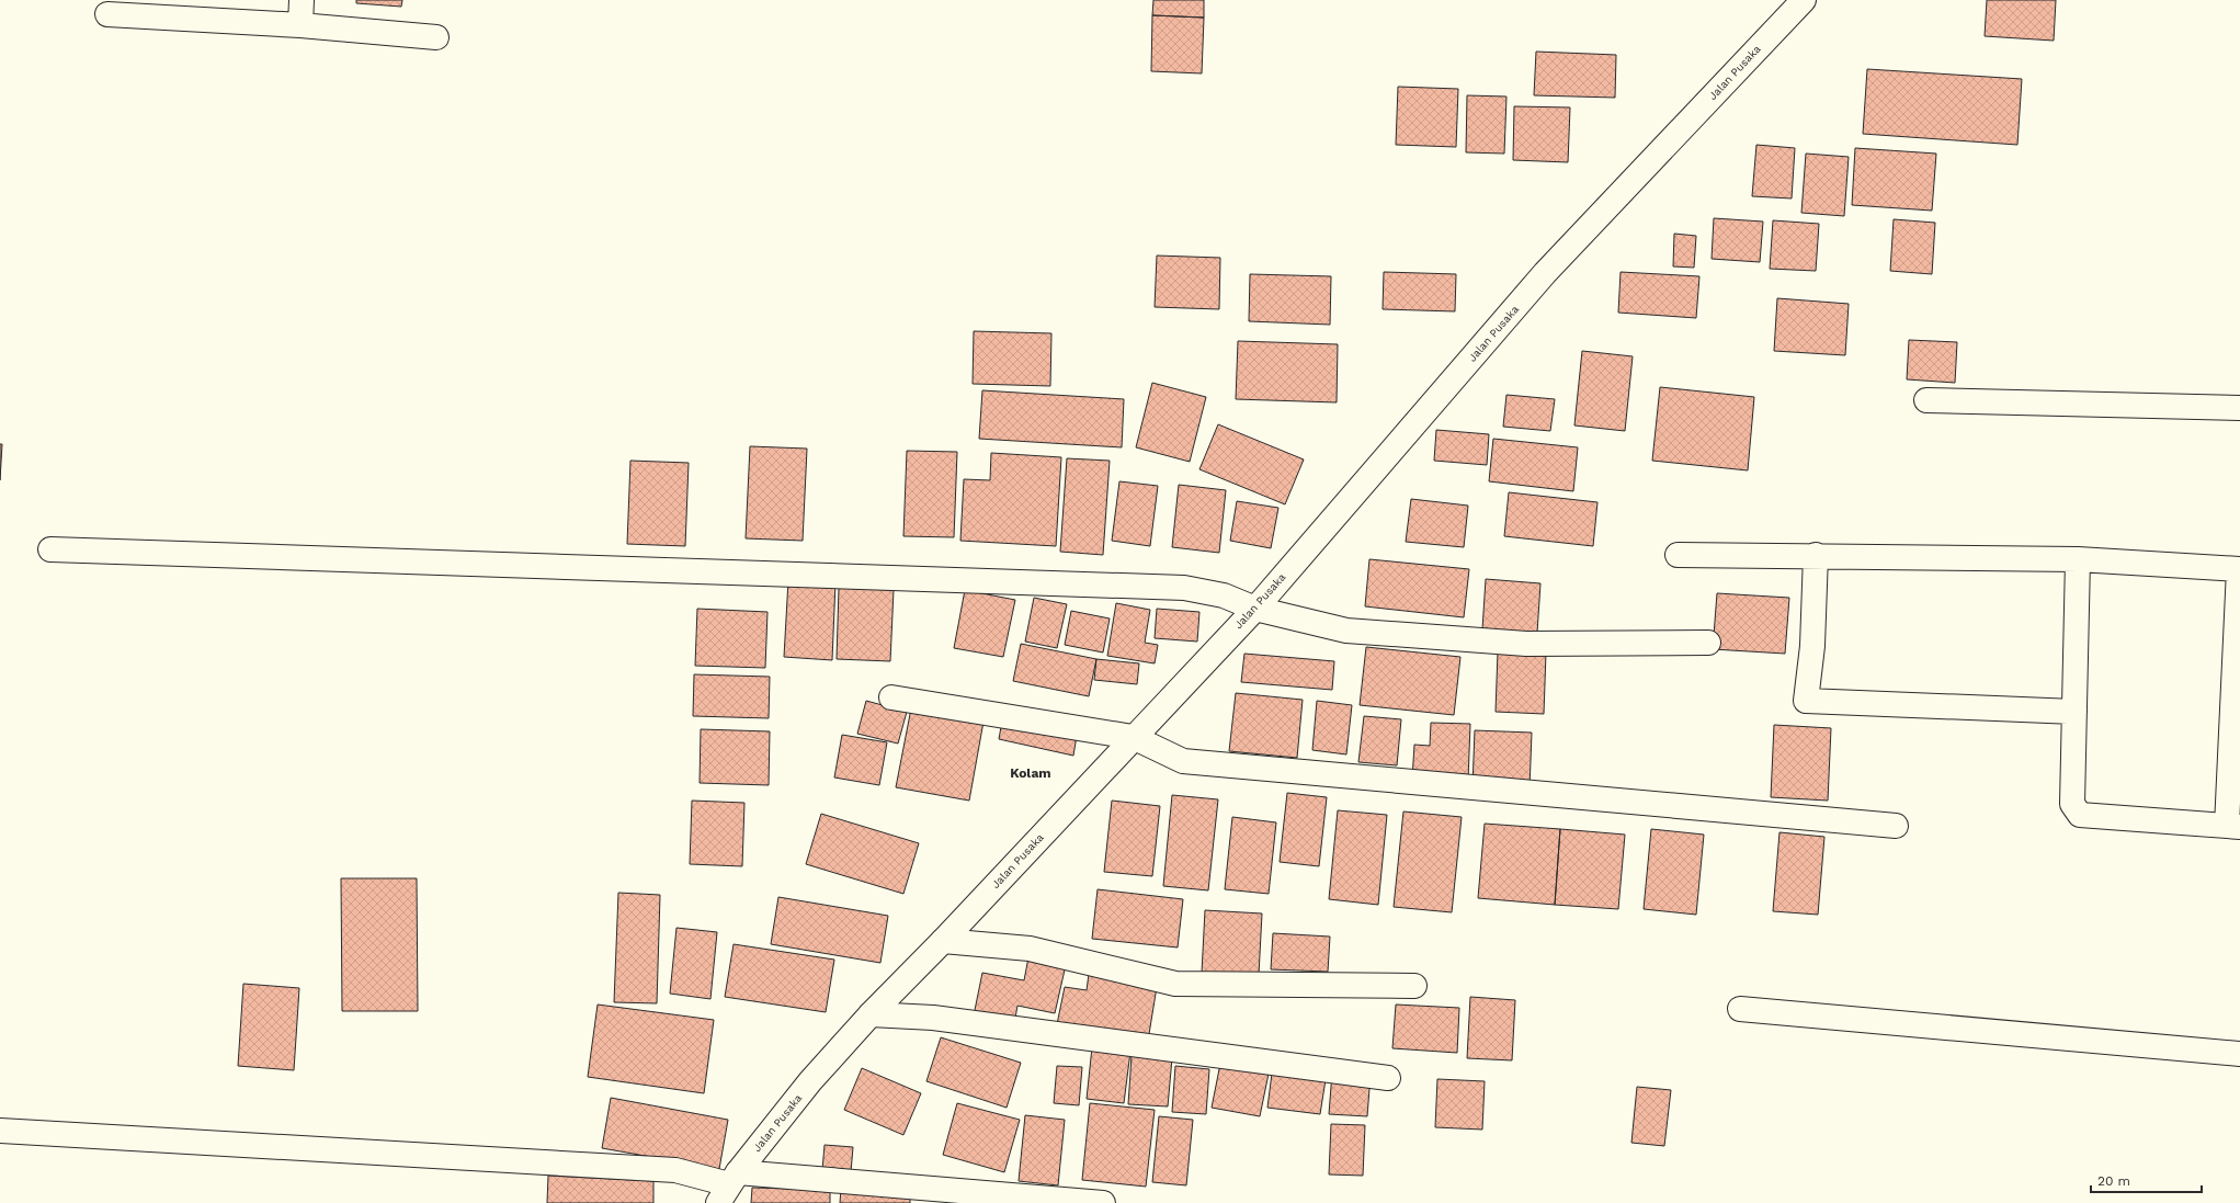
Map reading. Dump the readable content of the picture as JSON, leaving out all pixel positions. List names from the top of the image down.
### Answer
{
  "streets": {
    "street": ["Jalan Pusaka"]
  },
  "districts": ["Kolam"],
  "scale_bar": "20 m"
}
